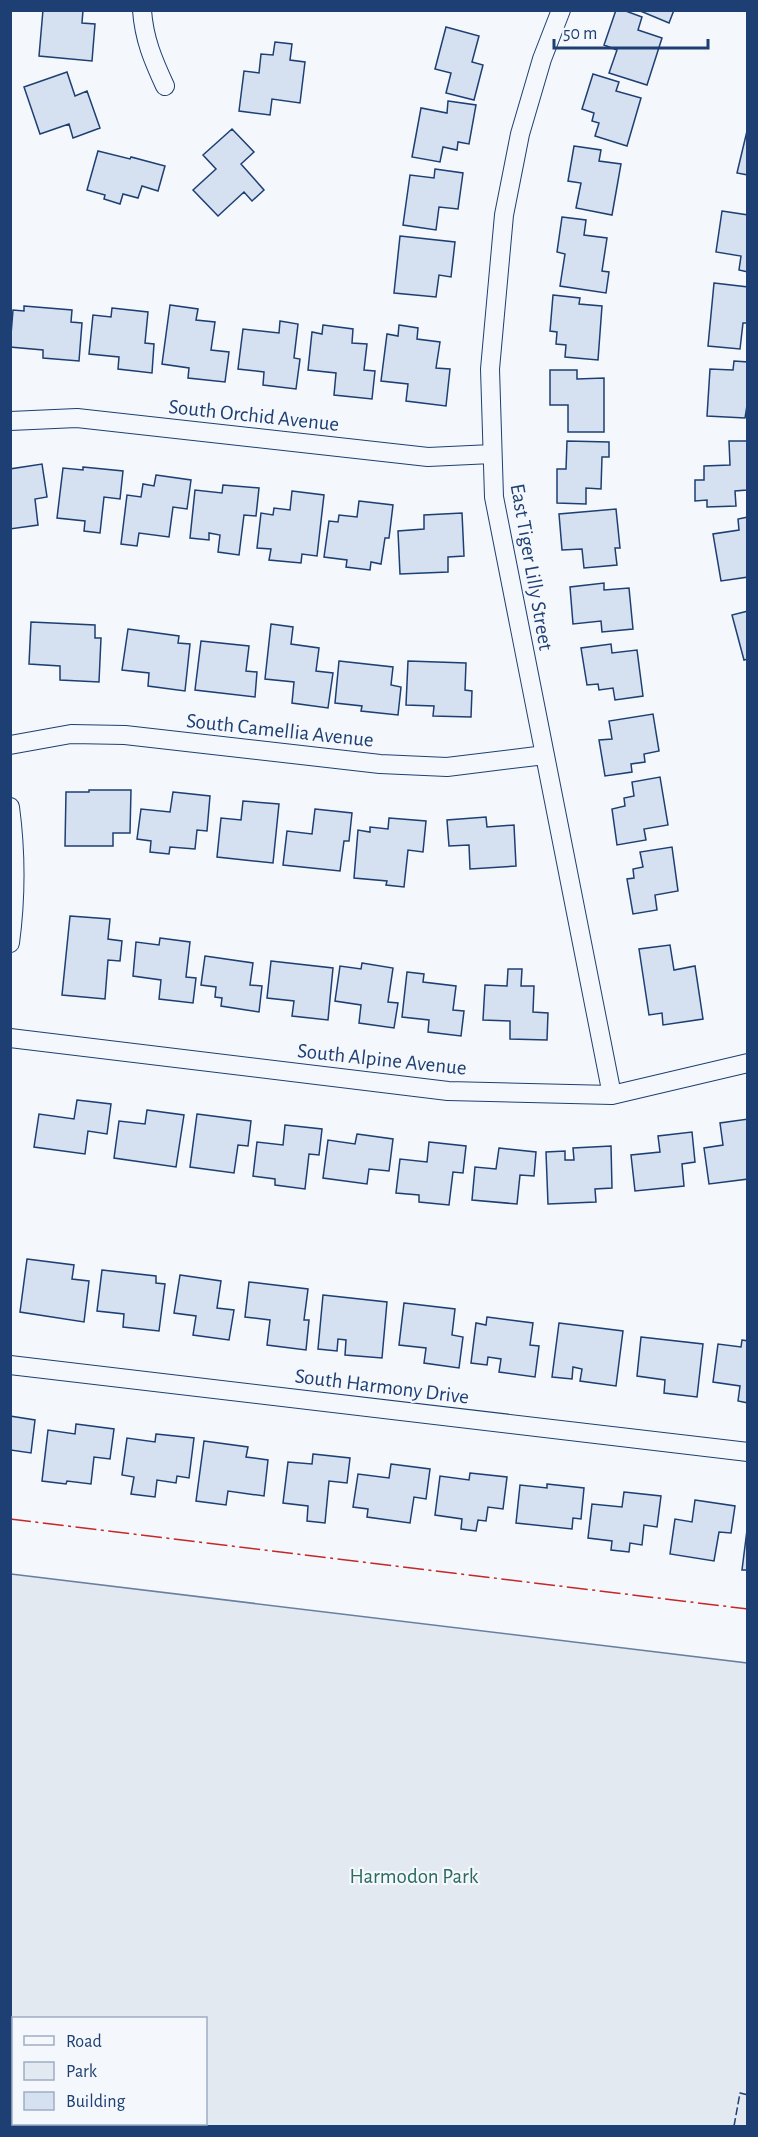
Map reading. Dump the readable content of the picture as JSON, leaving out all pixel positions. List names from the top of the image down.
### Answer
{
  "streets": {
    "street": [
      "South Orchid Avenue",
      "East Tiger Lilly Street",
      "South Camellia Avenue",
      "South Alpine Avenue",
      "South Harmony Drive"
    ]
  },
  "crossings": [
    ["South Orchid Avenue", "East Tiger Lilly Street"],
    ["East Tiger Lilly Street", "South Camellia Avenue"],
    ["East Tiger Lilly Street", "South Alpine Avenue"]
  ],
  "parks": ["Harmodon Park"],
  "legend": ["Road", "Park", "Building"],
  "scale_bar": "50 m"
}
